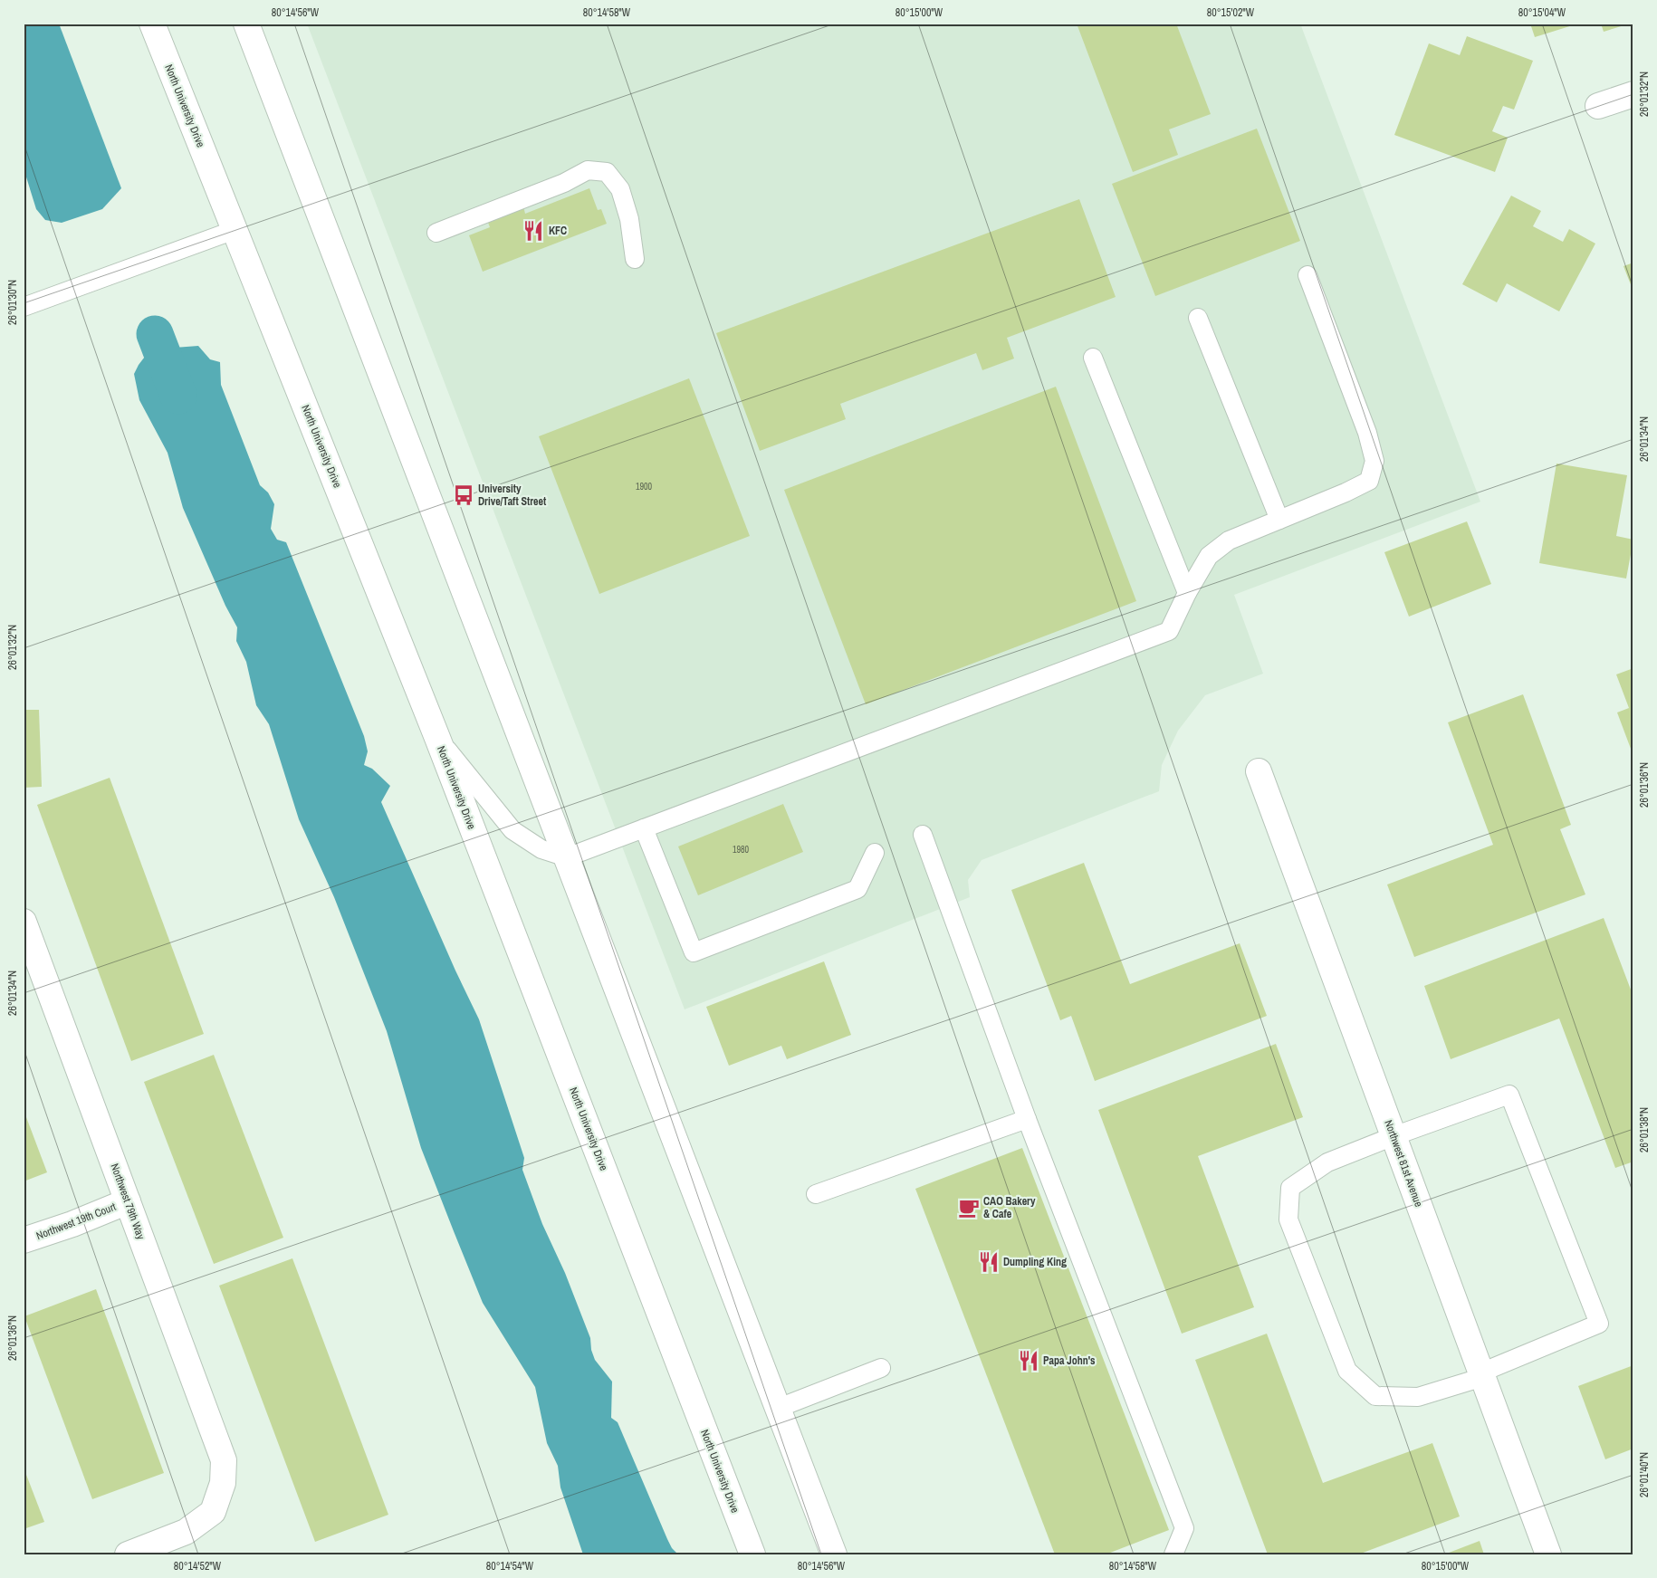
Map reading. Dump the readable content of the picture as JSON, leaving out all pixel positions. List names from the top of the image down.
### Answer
{
  "streets": {
    "main road": [
      "North University Drive",
      "Northwest 81st Avenue",
      "Northwest 79th Way",
      "Northwest 19th Court"
    ]
  },
  "crossings": [
    ["Northwest 79th Way", "Northwest 19th Court"]
  ],
  "places": {
    "restaurant": ["KFC", "Dumpling King", "Papa John's"],
    "bus stop": ["University Drive/Taft Street"],
    "cafe": ["CAO Bakery & Cafe"]
  },
  "house_numbers": ["1900", "1980"],
  "coordinates": [
    "80°14'56\"W",
    "80°14'58\"W",
    "80°15'00\"W",
    "80°15'02\"W",
    "80°15'04\"W",
    "26°01'32\"N",
    "26°01'30\"N",
    "26°01'34\"N",
    "26°01'36\"N",
    "26°01'38\"N",
    "26°01'40\"N",
    "80°14'52\"W",
    "80°14'54\"W"
  ]
}
